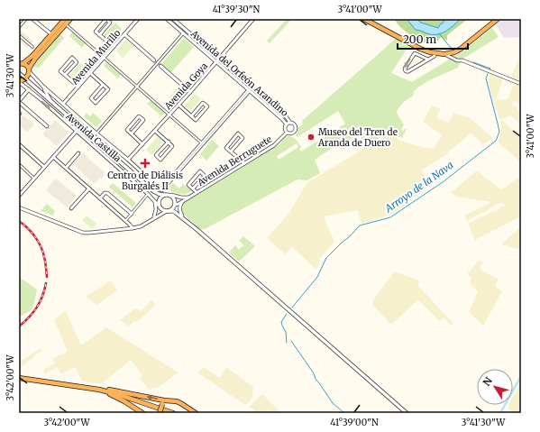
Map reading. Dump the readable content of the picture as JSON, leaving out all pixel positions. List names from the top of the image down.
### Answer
{
  "streets": {
    "street": [
      "Avenida Murillo",
      "Avenida del Orfeón Arandino",
      "Avenida Goya",
      "Avenida Castilla",
      "Avenida Berruguete"
    ]
  },
  "crossings": [
    ["Avenida Murillo", "Avenida Castilla"],
    ["Avenida del Orfeón Arandino", "Avenida Goya"],
    ["Avenida del Orfeón Arandino", "Avenida Berruguete"],
    ["Avenida Goya", "Avenida Castilla"],
    ["Avenida Castilla", "Avenida Berruguete"]
  ],
  "water": ["Arroyo de la Nava"],
  "places": {
    "other": ["Museo del Tren de Aranda de Duero"],
    "health": ["Centro de Diálisis Burgalés II"]
  },
  "scale_bar": "200 m",
  "north": "top left",
  "coordinates": [
    "41°39'30\"N",
    "3°41'00\"W",
    "3°41'30\"W",
    "3°42'00\"W",
    "41°39'00\"N"
  ]
}
